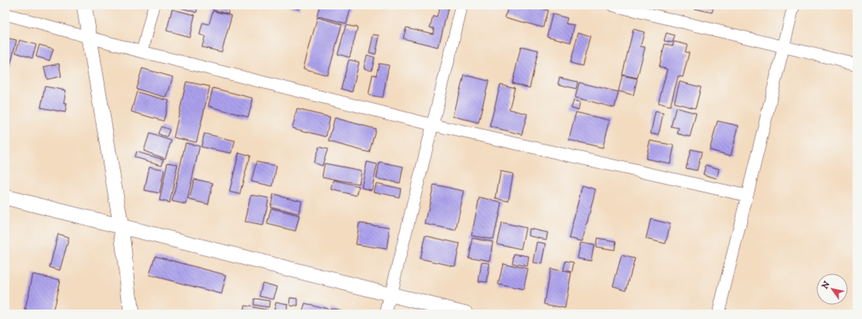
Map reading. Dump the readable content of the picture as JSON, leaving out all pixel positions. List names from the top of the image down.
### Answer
{
  "north": "top left"
}
